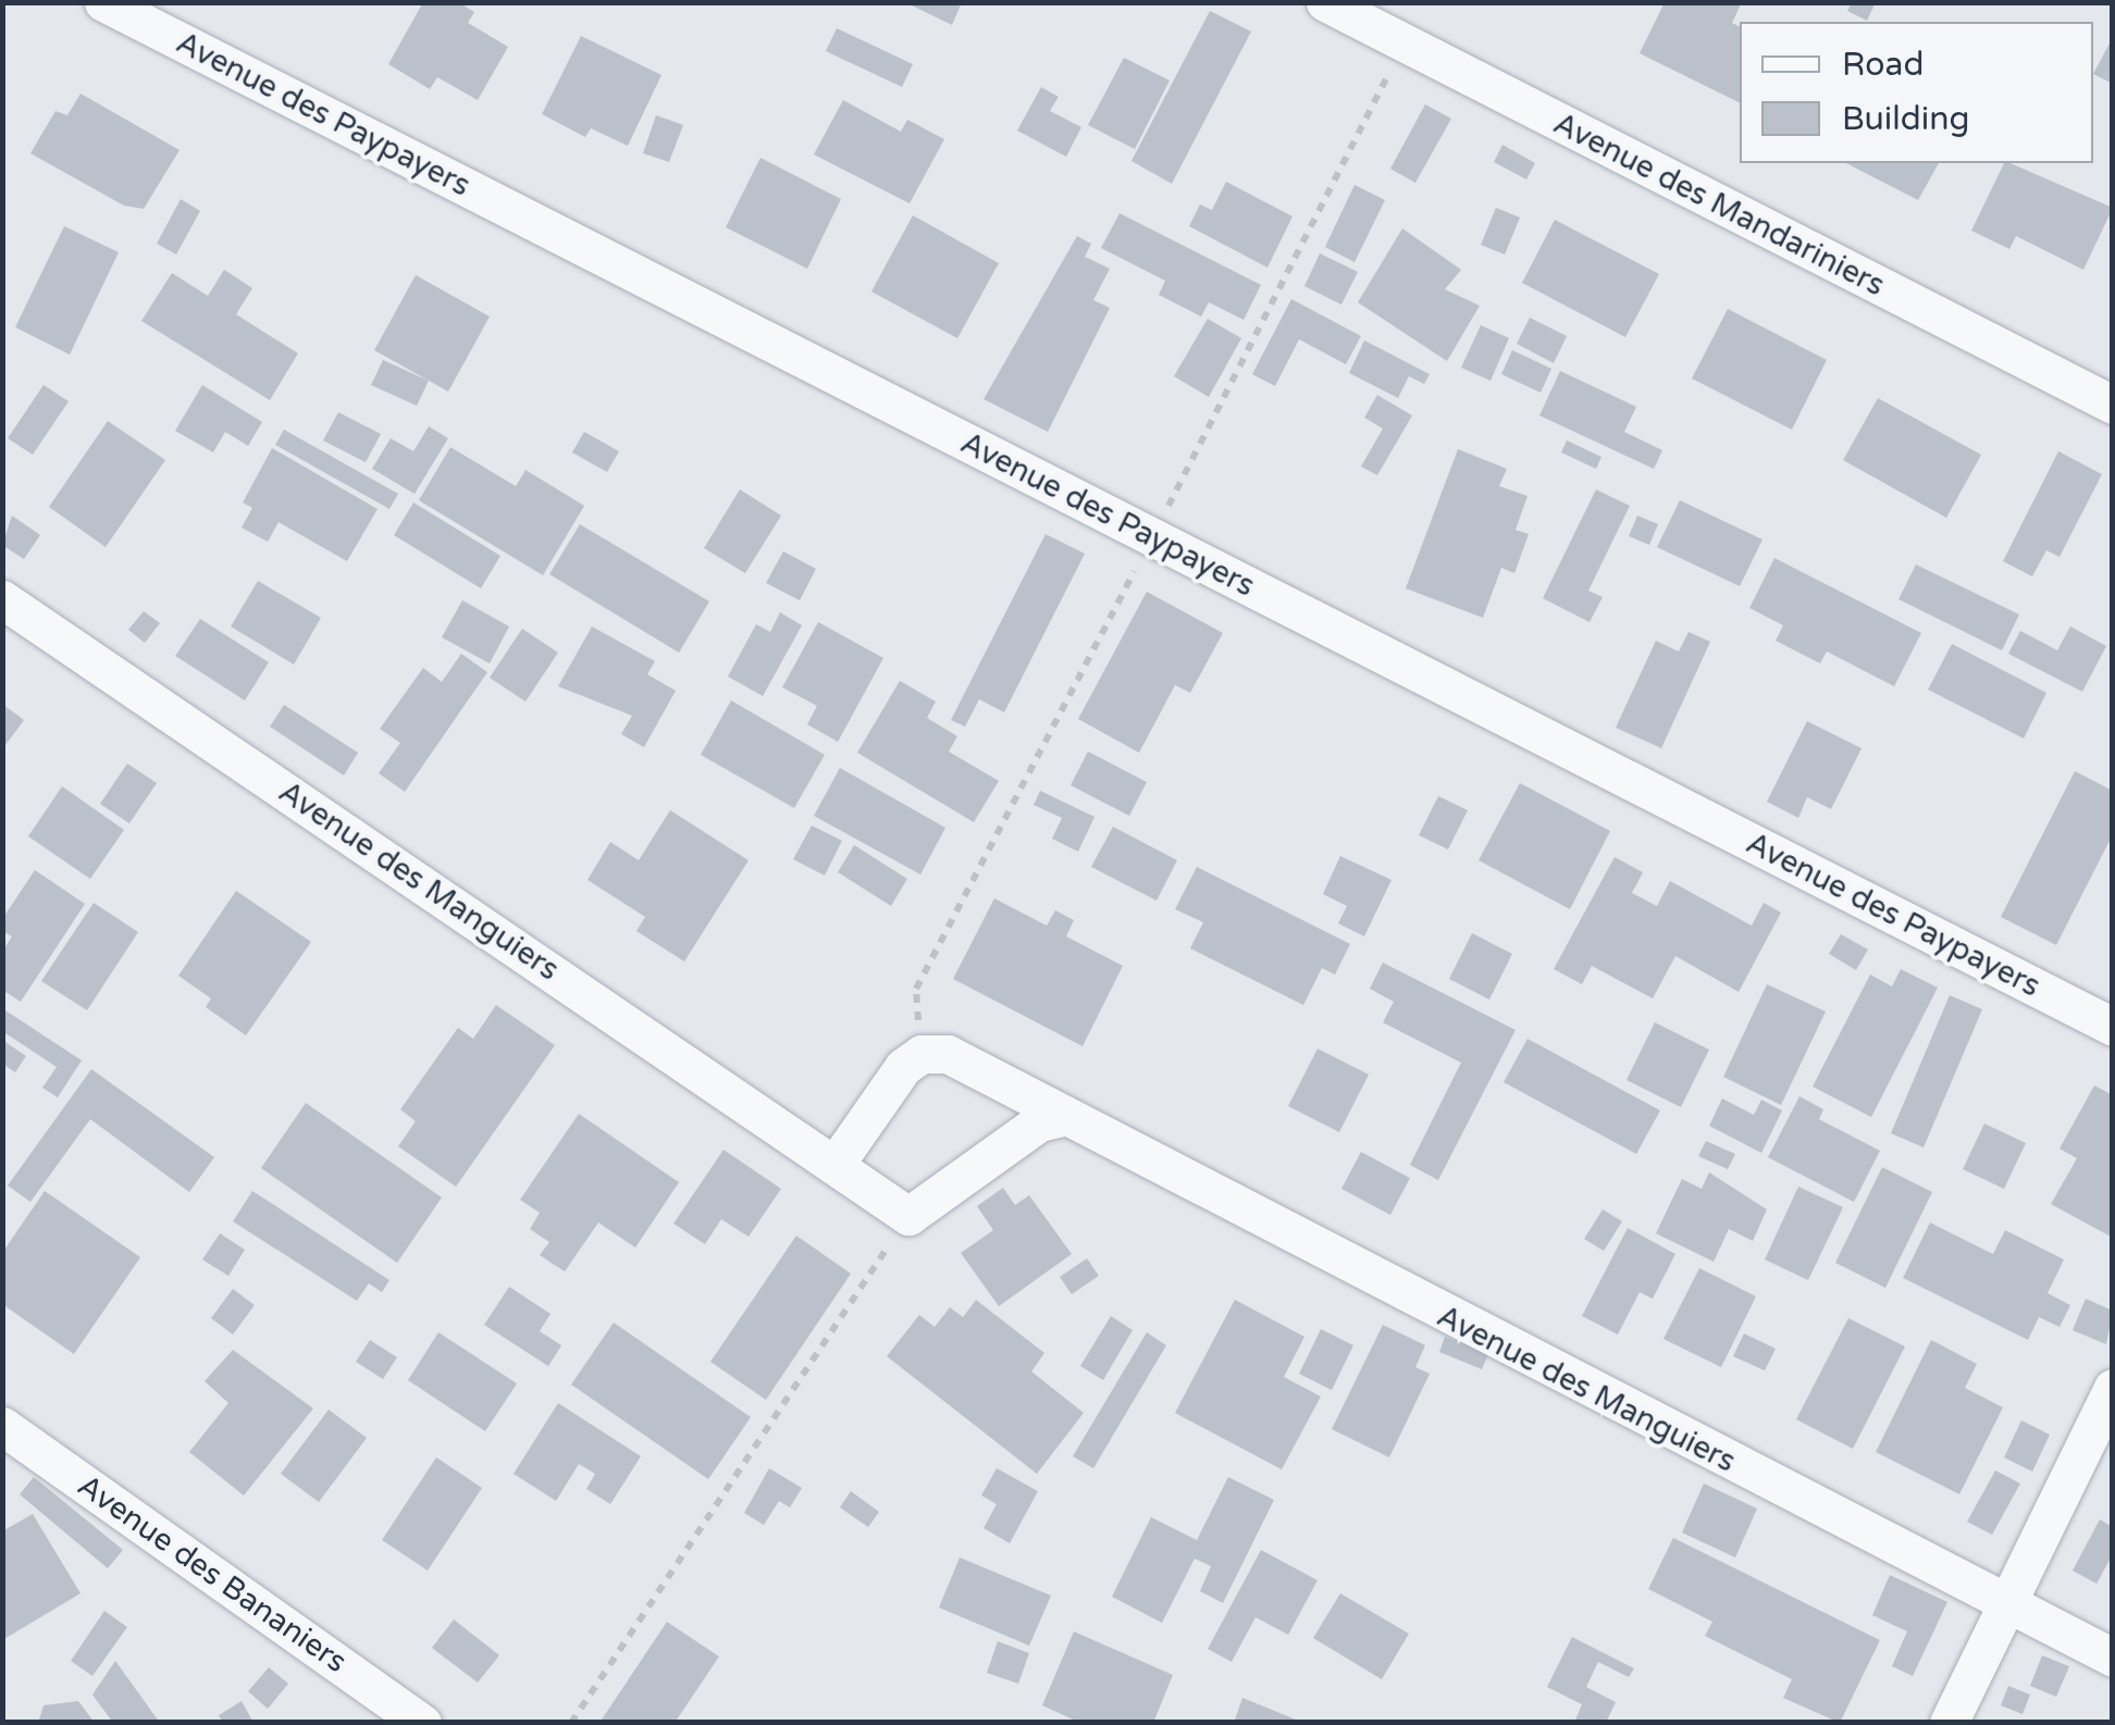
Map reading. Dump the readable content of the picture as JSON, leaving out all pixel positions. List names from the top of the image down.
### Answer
{
  "streets": {
    "street": [
      "Avenue des Paypayers",
      "Avenue des Mandariniers",
      "Avenue des Manguiers",
      "Avenue des Bananiers"
    ]
  },
  "legend": ["Road", "Building"]
}
